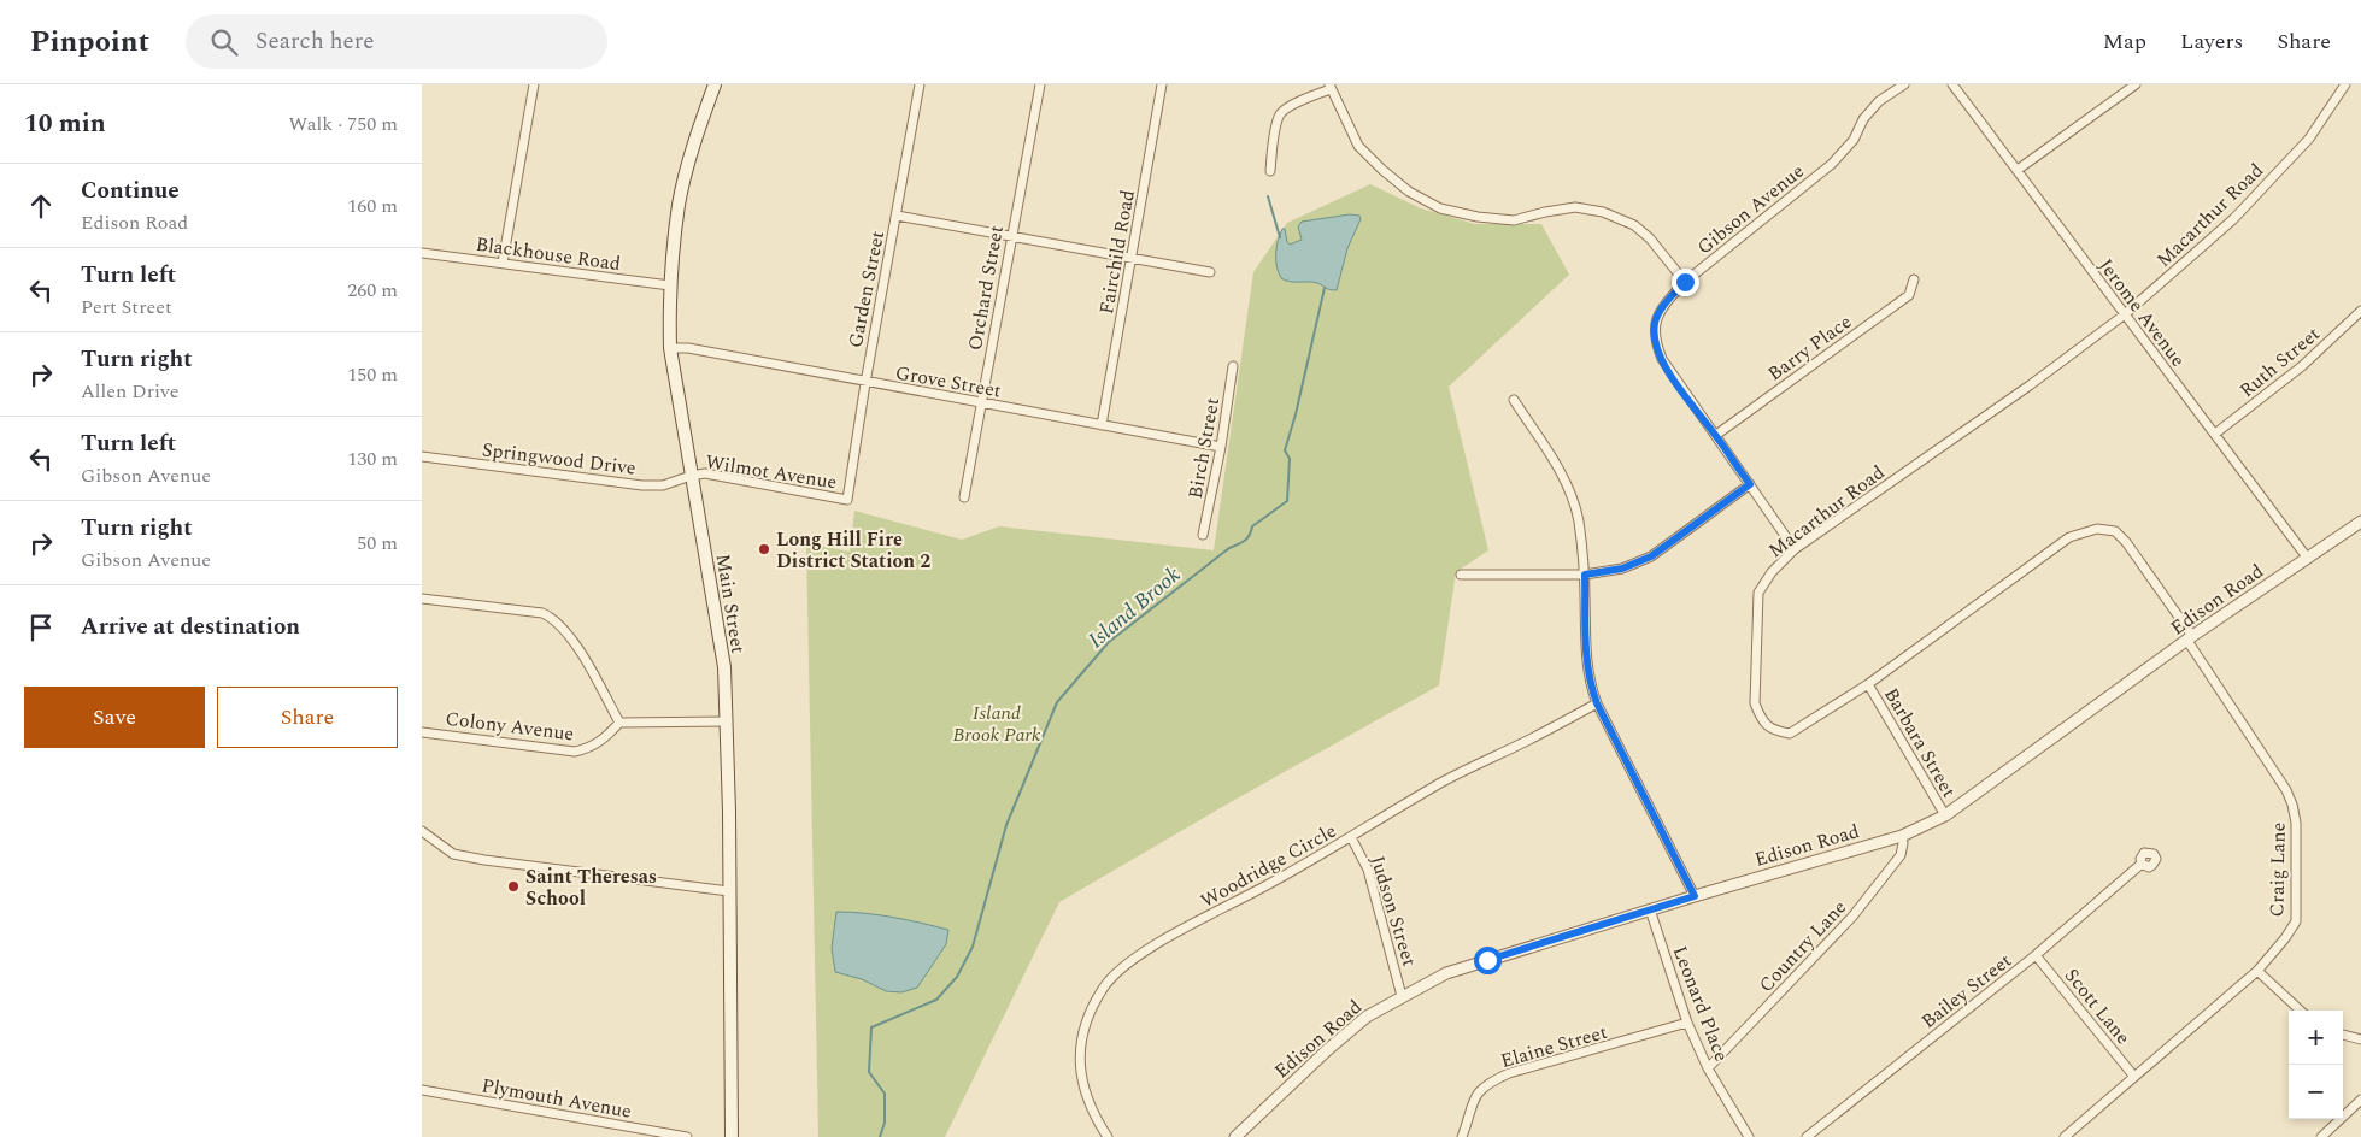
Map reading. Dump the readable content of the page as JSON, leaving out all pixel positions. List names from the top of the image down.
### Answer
{
  "streets": {
    "main road": ["Main Street"],
    "street": [
      "Gibson Avenue",
      "Macarthur Road",
      "Fairchild Road",
      "Blackhouse Road",
      "Orchard Street",
      "Garden Street",
      "Jerome Avenue",
      "Barry Place",
      "Ruth Street",
      "Grove Street",
      "Birch Street",
      "Springwood Drive",
      "Wilmot Avenue",
      "Edison Road",
      "Colony Avenue",
      "Barbara Street",
      "Woodridge Circle",
      "Craig Lane",
      "Judson Street",
      "Country Lane",
      "Bailey Street",
      "Leonard Place",
      "Scott Lane",
      "Elaine Street",
      "Plymouth Avenue"
    ]
  },
  "crossings": [
    ["Gibson Avenue", "Macarthur Road"],
    ["Gibson Avenue", "Barry Place"],
    ["Macarthur Road", "Jerome Avenue"],
    ["Macarthur Road", "Edison Road"],
    ["Macarthur Road", "Barbara Street"],
    ["Macarthur Road", "Craig Lane"],
    ["Fairchild Road", "Grove Street"],
    ["Blackhouse Road", "Main Street"],
    ["Orchard Street", "Grove Street"],
    ["Garden Street", "Grove Street"],
    ["Garden Street", "Wilmot Avenue"],
    ["Jerome Avenue", "Ruth Street"],
    ["Jerome Avenue", "Edison Road"],
    ["Grove Street", "Birch Street"],
    ["Grove Street", "Main Street"],
    ["Springwood Drive", "Wilmot Avenue"],
    ["Springwood Drive", "Main Street"],
    ["Wilmot Avenue", "Main Street"],
    ["Edison Road", "Barbara Street"],
    ["Edison Road", "Craig Lane"],
    ["Edison Road", "Judson Street"],
    ["Edison Road", "Country Lane"],
    ["Edison Road", "Leonard Place"],
    ["Woodridge Circle", "Judson Street"],
    ["Craig Lane", "Scott Lane"],
    ["Country Lane", "Leonard Place"],
    ["Bailey Street", "Scott Lane"],
    ["Leonard Place", "Elaine Street"]
  ],
  "water": ["Island Brook"],
  "parks": ["Island Brook Park"],
  "places": ["Long Hill Fire District Station 2", "Saint Theresas School"],
  "page": {
    "header": "Pinpoint",
    "search": "Search here",
    "nav": ["Map", "Layers", "Share"],
    "heading": ["10 min", "Walk · 750 m"],
    "list": [
      ["Continue", "Edison Road", "160 m"],
      ["Turn left", "Pert Street", "260 m"],
      ["Turn right", "Allen Drive", "150 m"],
      ["Turn left", "Gibson Avenue", "130 m"],
      ["Turn right", "Gibson Avenue", "50 m"],
      "Arrive at destination"
    ],
    "buttons": ["Save", "Share"],
    "map_buttons": ["+", "−"]
  }
}
